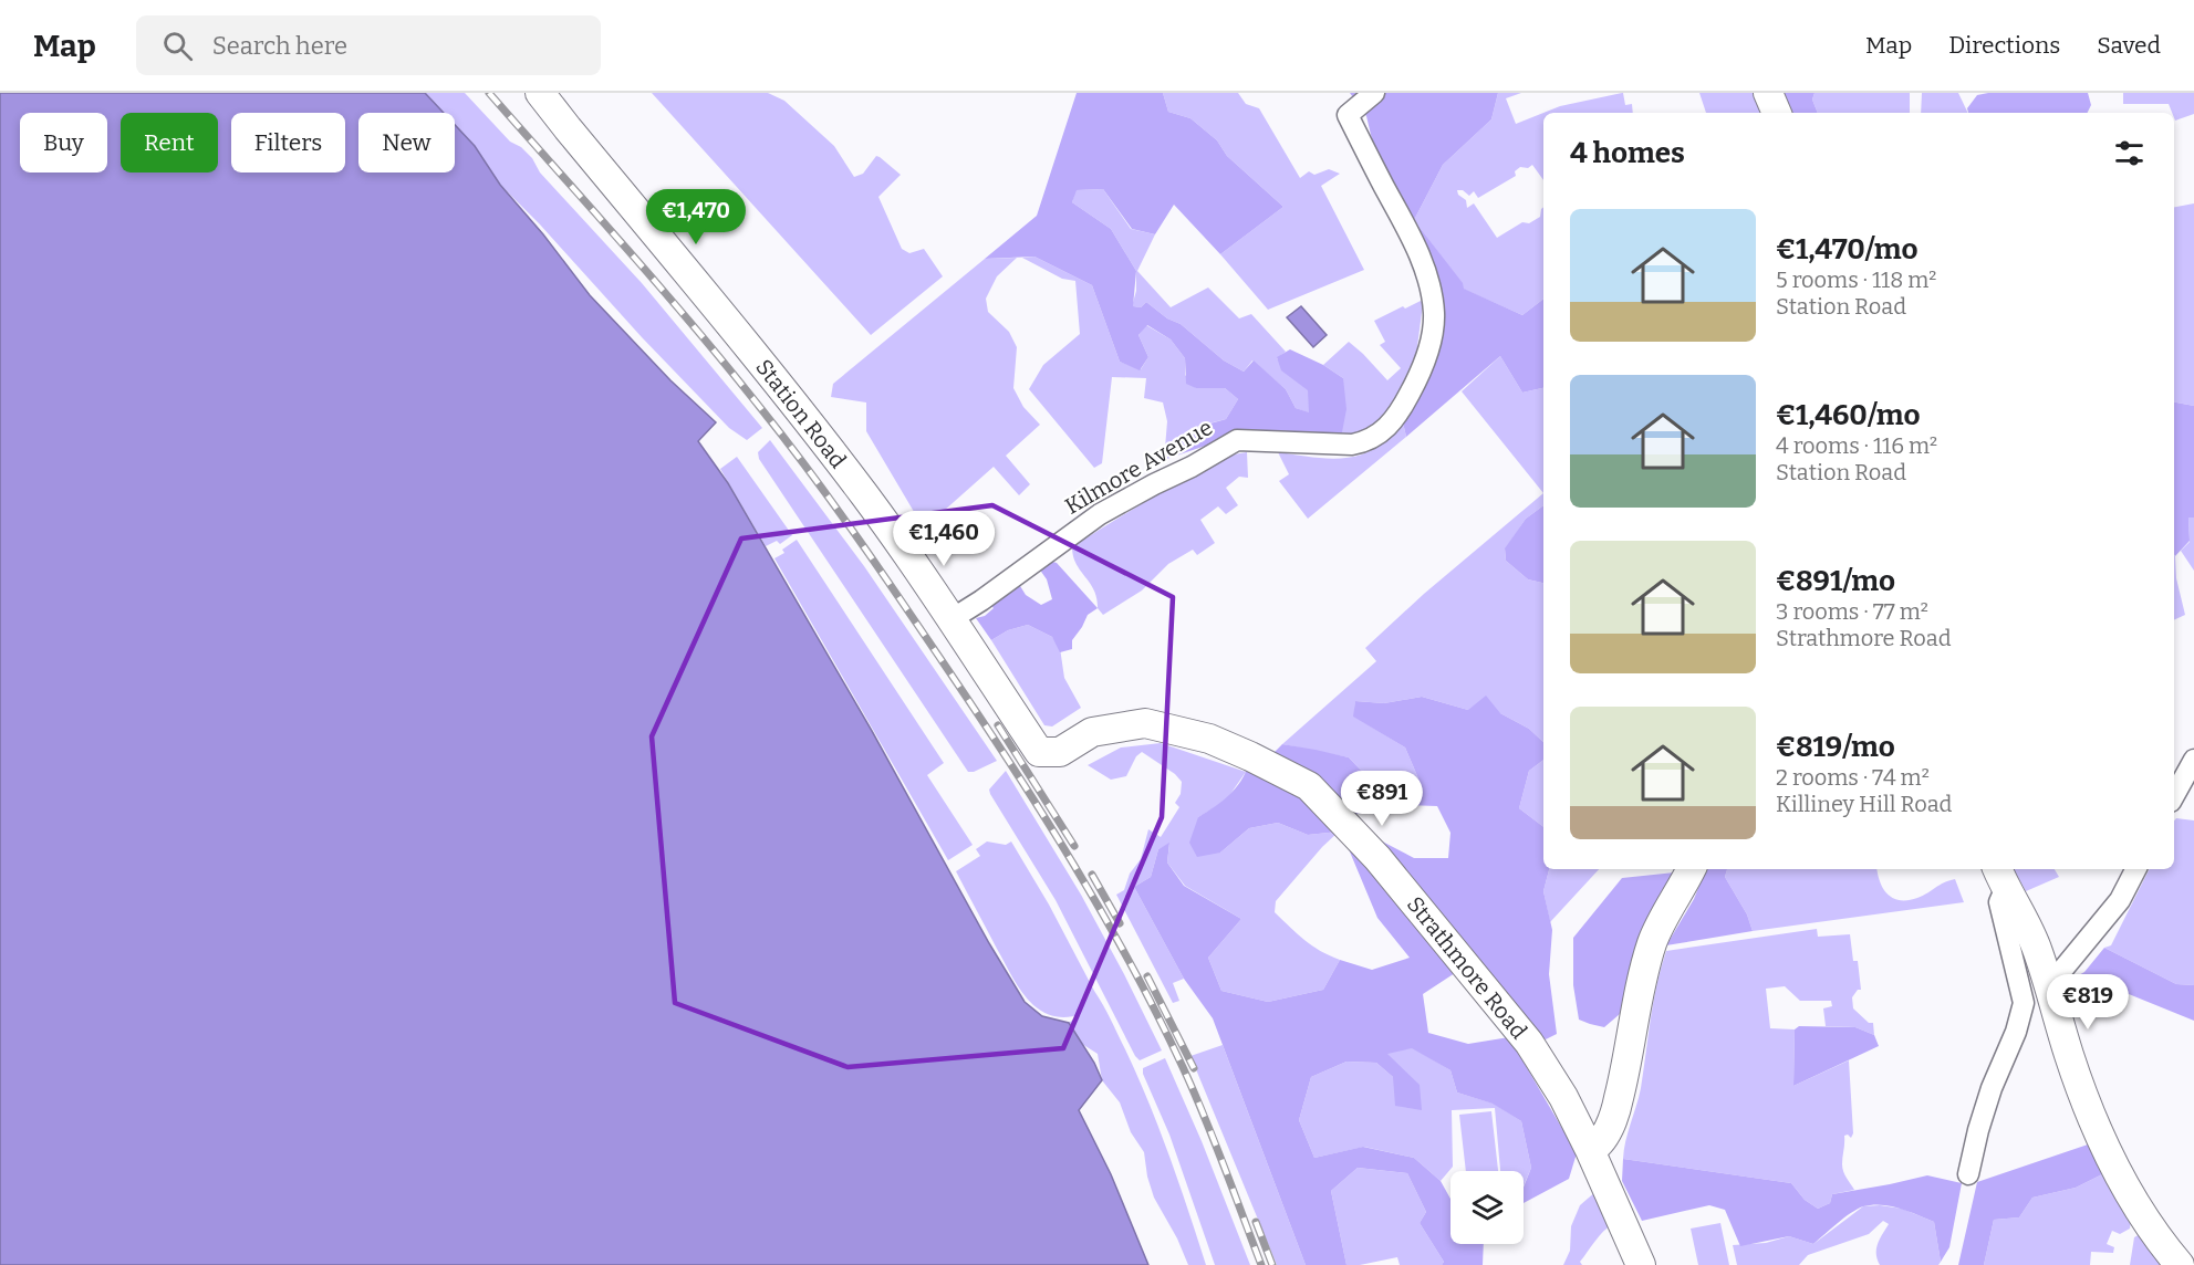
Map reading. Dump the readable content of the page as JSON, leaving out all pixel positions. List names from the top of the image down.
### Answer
{
  "streets": {
    "main road": ["Station Road", "Strathmore Road"],
    "street": ["Kilmore Avenue"]
  },
  "crossings": [
    ["Station Road", "Kilmore Avenue"],
    ["Station Road", "Strathmore Road"]
  ],
  "page": {
    "header": "Map",
    "search": "Search here",
    "nav": ["Map", "Directions", "Saved"],
    "chip": [
      "Buy",
      "Rent",
      "Filters",
      "New"
    ],
    "heading": "4 homes",
    "price": [
      "€1,470",
      "€1,460",
      "€891",
      "€819"
    ],
    "list": [
      {
        "name": "€1,470/mo",
        "note": "5 rooms · 118 m² · Station Road"
      },
      {
        "name": "€1,460/mo",
        "note": "4 rooms · 116 m² · Station Road"
      },
      {
        "name": "€891/mo",
        "note": "3 rooms · 77 m² · Strathmore Road"
      },
      {
        "name": "€819/mo",
        "note": "2 rooms · 74 m² · Killiney Hill Road"
      }
    ]
  }
}
